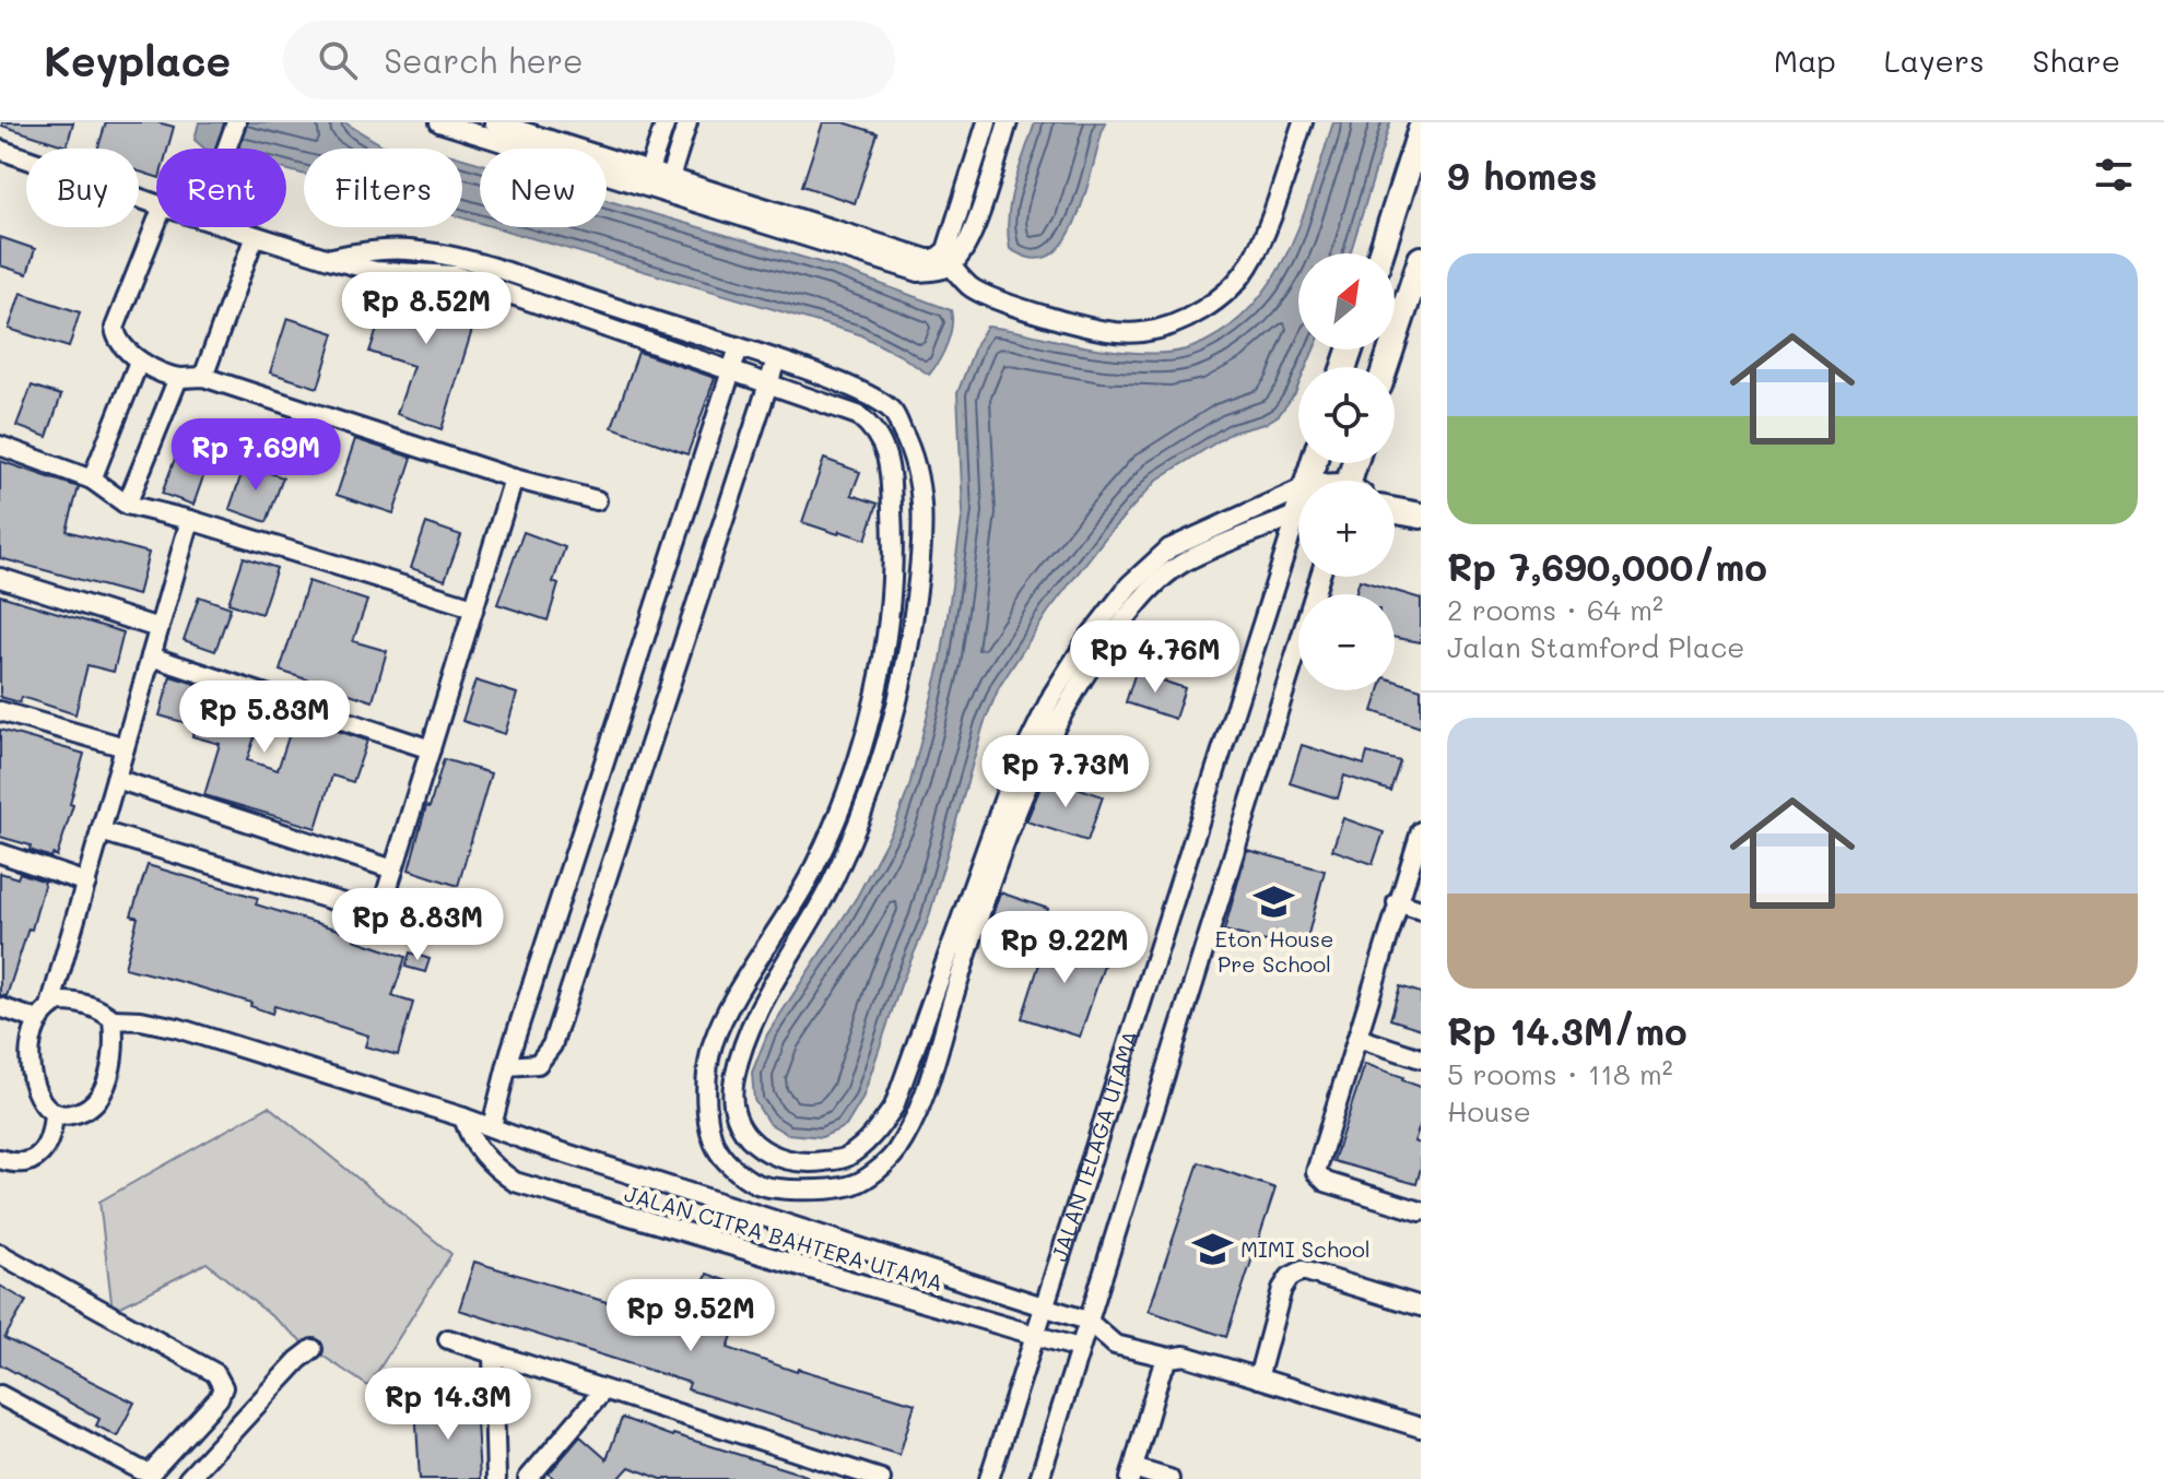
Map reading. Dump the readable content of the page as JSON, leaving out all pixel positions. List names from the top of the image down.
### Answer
{
  "streets": {
    "street": ["JALAN TELAGA UTAMA", "JALAN CITRA BAHTERA UTAMA"]
  },
  "crossings": [
    ["JALAN TELAGA UTAMA", "JALAN CITRA BAHTERA UTAMA"]
  ],
  "places": {
    "school or university": ["Eton House Pre School", "MIMI School"]
  },
  "north": "top right",
  "page": {
    "header": "Keyplace",
    "search": "Search here",
    "nav": ["Map", "Layers", "Share"],
    "heading": "9 homes",
    "chip": [
      "Buy",
      "Rent",
      "Filters",
      "New"
    ],
    "list": [
      {
        "name": "Rp 7,690,000/mo",
        "note": "2 rooms · 64 m² · Jalan Stamford Place"
      },
      {
        "name": "Rp 14.3M/mo",
        "note": "5 rooms · 118 m² · House"
      }
    ],
    "map_buttons": ["+", "−"],
    "price": [
      "Rp 8.52M",
      "Rp 7.69M",
      "Rp 4.76M",
      "Rp 5.83M",
      "Rp 7.73M",
      "Rp 8.83M",
      "Rp 9.22M",
      "Rp 9.52M",
      "Rp 14.3M"
    ]
  }
}
